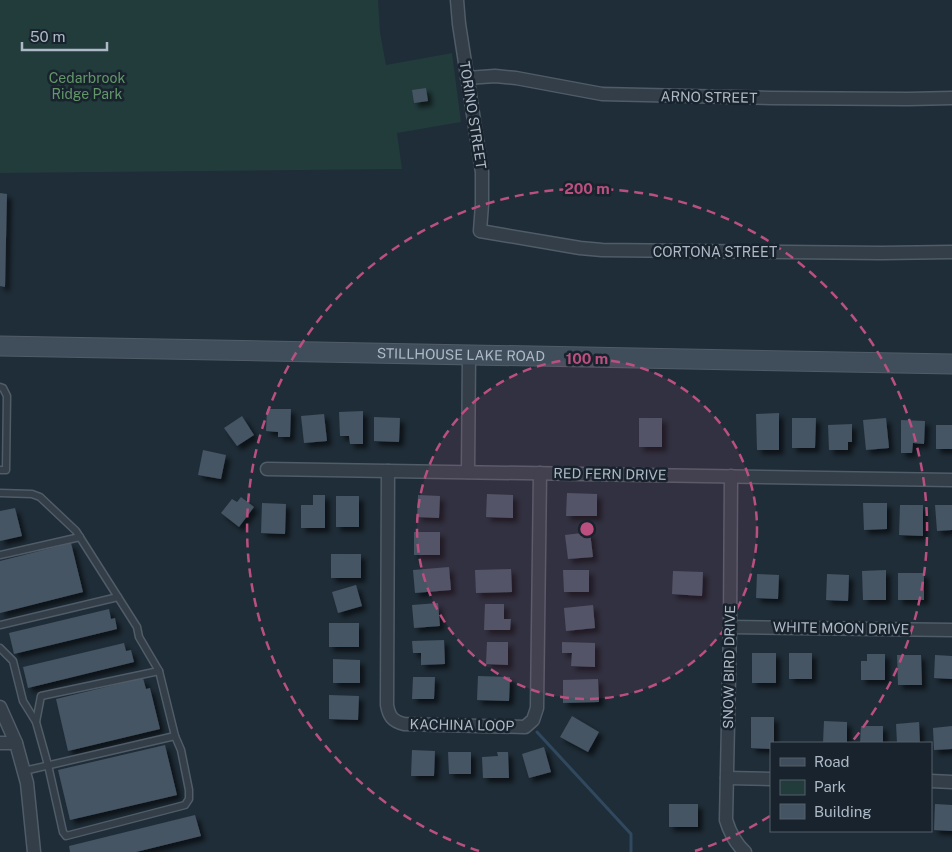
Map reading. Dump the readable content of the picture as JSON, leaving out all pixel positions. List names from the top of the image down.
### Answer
{
  "streets": {
    "main road": ["STILLHOUSE LAKE ROAD"],
    "street": [
      "ARNO STREET",
      "TORINO STREET",
      "CORTONA STREET",
      "RED FERN DRIVE",
      "WHITE MOON DRIVE",
      "SNOW BIRD DRIVE",
      "KACHINA LOOP"
    ]
  },
  "crossings": [
    ["ARNO STREET", "TORINO STREET"],
    ["TORINO STREET", "CORTONA STREET"],
    ["RED FERN DRIVE", "SNOW BIRD DRIVE"],
    ["RED FERN DRIVE", "KACHINA LOOP"],
    ["WHITE MOON DRIVE", "SNOW BIRD DRIVE"]
  ],
  "parks": ["Cedarbrook Ridge Park"],
  "legend": ["Road", "Park", "Building"],
  "scale_bar": "50 m",
  "rings": ["200 m", "100 m"]
}
